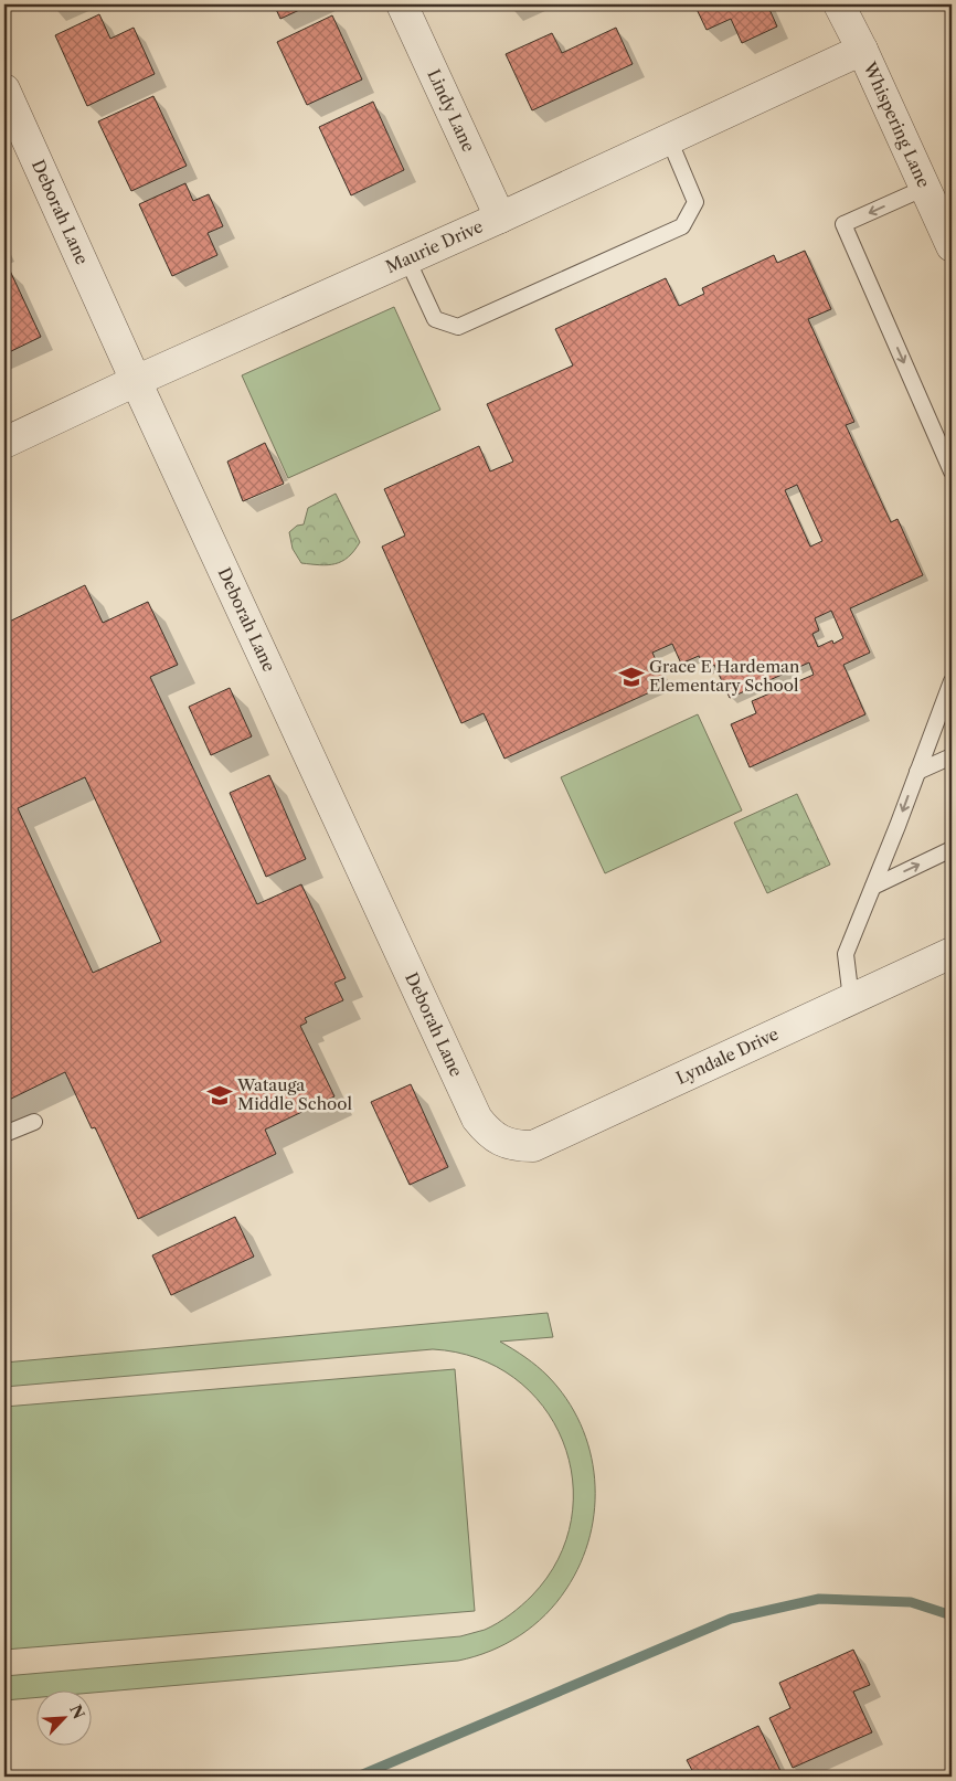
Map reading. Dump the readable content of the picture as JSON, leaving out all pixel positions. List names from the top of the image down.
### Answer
{
  "streets": {
    "street": [
      "Lindy Lane",
      "Whispering Lane",
      "Deborah Lane",
      "Maurie Drive",
      "Lyndale Drive"
    ]
  },
  "crossings": [
    ["Lindy Lane", "Maurie Drive"],
    ["Whispering Lane", "Maurie Drive"],
    ["Deborah Lane", "Maurie Drive"],
    ["Deborah Lane", "Lyndale Drive"]
  ],
  "places": {
    "school or university": ["Grace E Hardeman Elementary School", "Watauga Middle School"]
  },
  "north": "top right"
}
